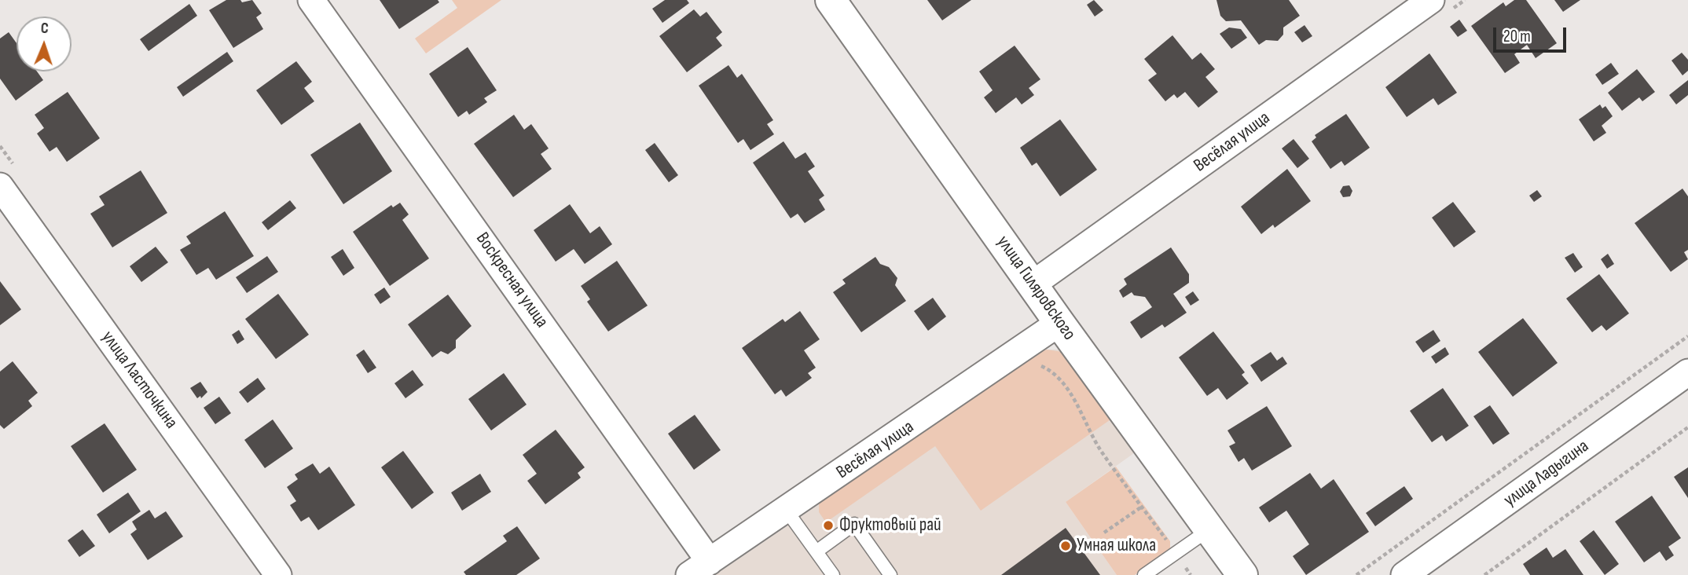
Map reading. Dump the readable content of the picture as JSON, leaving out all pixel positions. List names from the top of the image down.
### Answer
{
  "streets": {
    "street": [
      "Весёлая улица",
      "Воскресная улица",
      "улица Гиляровского",
      "улица Ласточкина",
      "улица Ладыгина"
    ]
  },
  "crossings": [
    ["Весёлая улица", "Воскресная улица"],
    ["Весёлая улица", "улица Гиляровского"]
  ],
  "places": ["Фруктовый рай", "Умная школа"],
  "scale_bar": "20 m",
  "north": "top"
}
